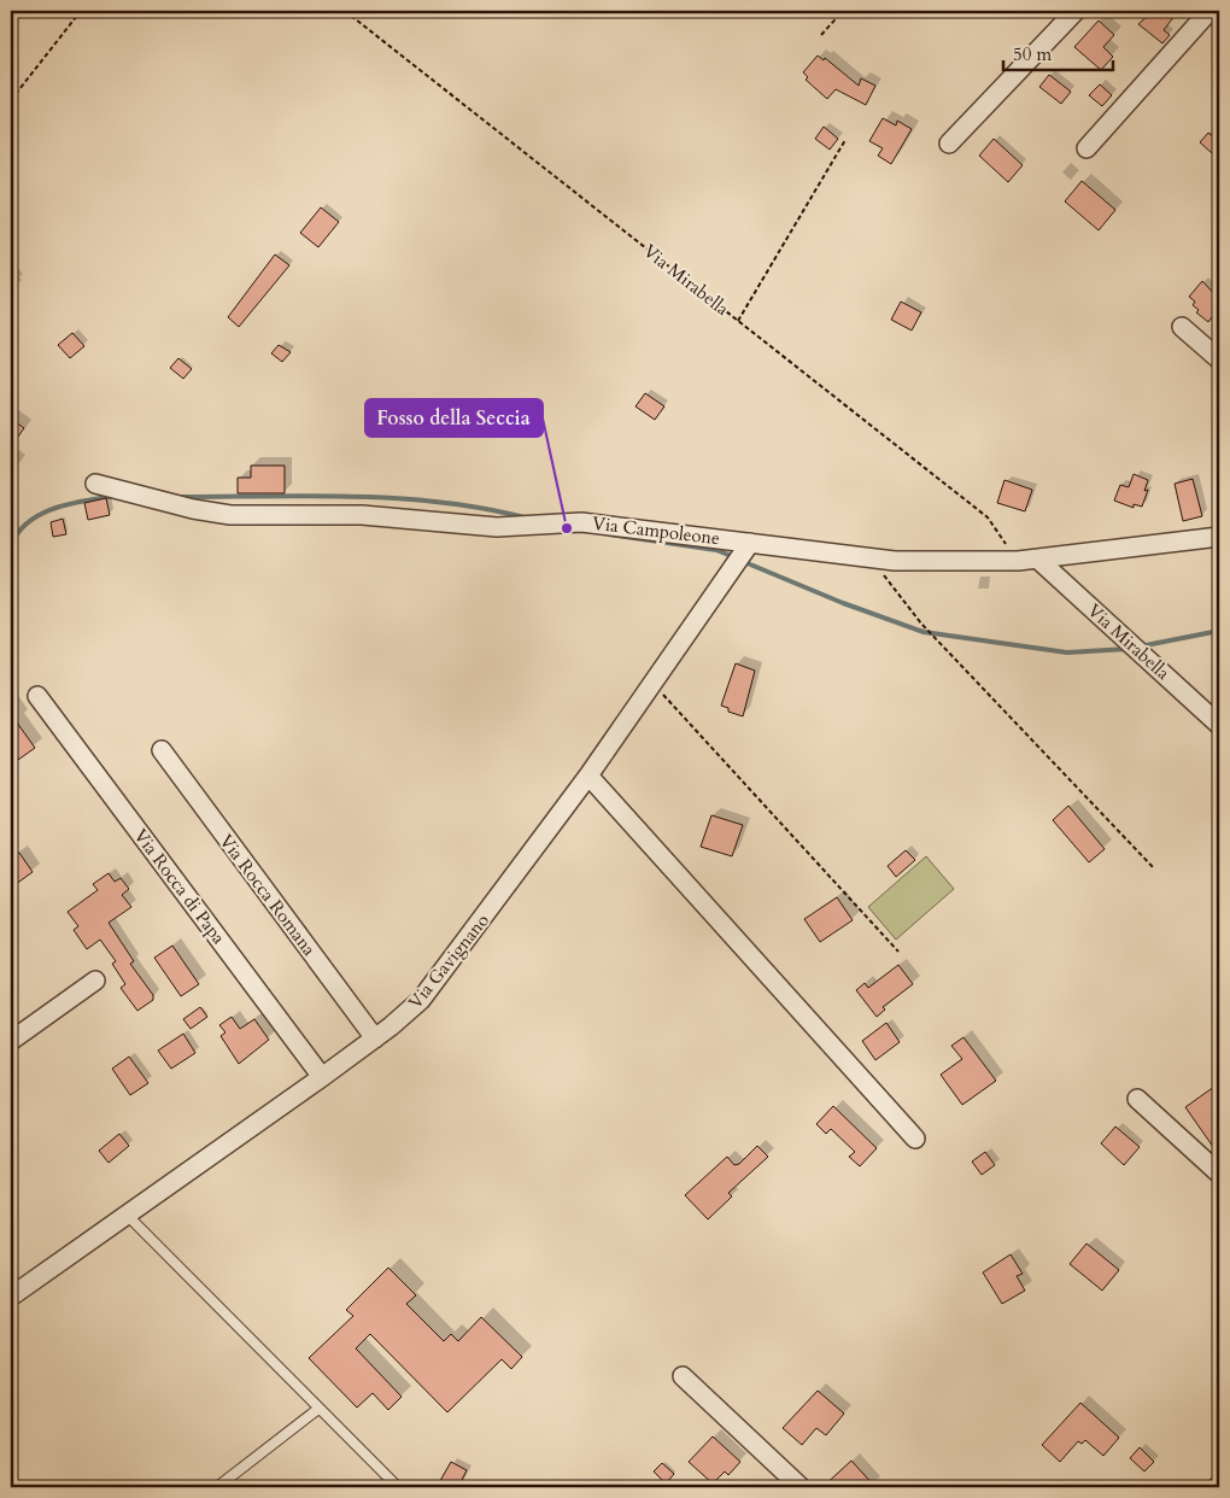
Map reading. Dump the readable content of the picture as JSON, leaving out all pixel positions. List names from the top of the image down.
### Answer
{
  "streets": {
    "street": [
      "Via Mirabella",
      "Via Campoleone",
      "Via Rocca di Papa",
      "Via Rocca Romana",
      "Via Gavignano"
    ]
  },
  "crossings": [
    ["Via Mirabella", "Via Campoleone"],
    ["Via Campoleone", "Via Gavignano"],
    ["Via Rocca di Papa", "Via Gavignano"],
    ["Via Rocca Romana", "Via Gavignano"]
  ],
  "places": ["Fosso della Seccia"],
  "scale_bar": "50 m"
}
